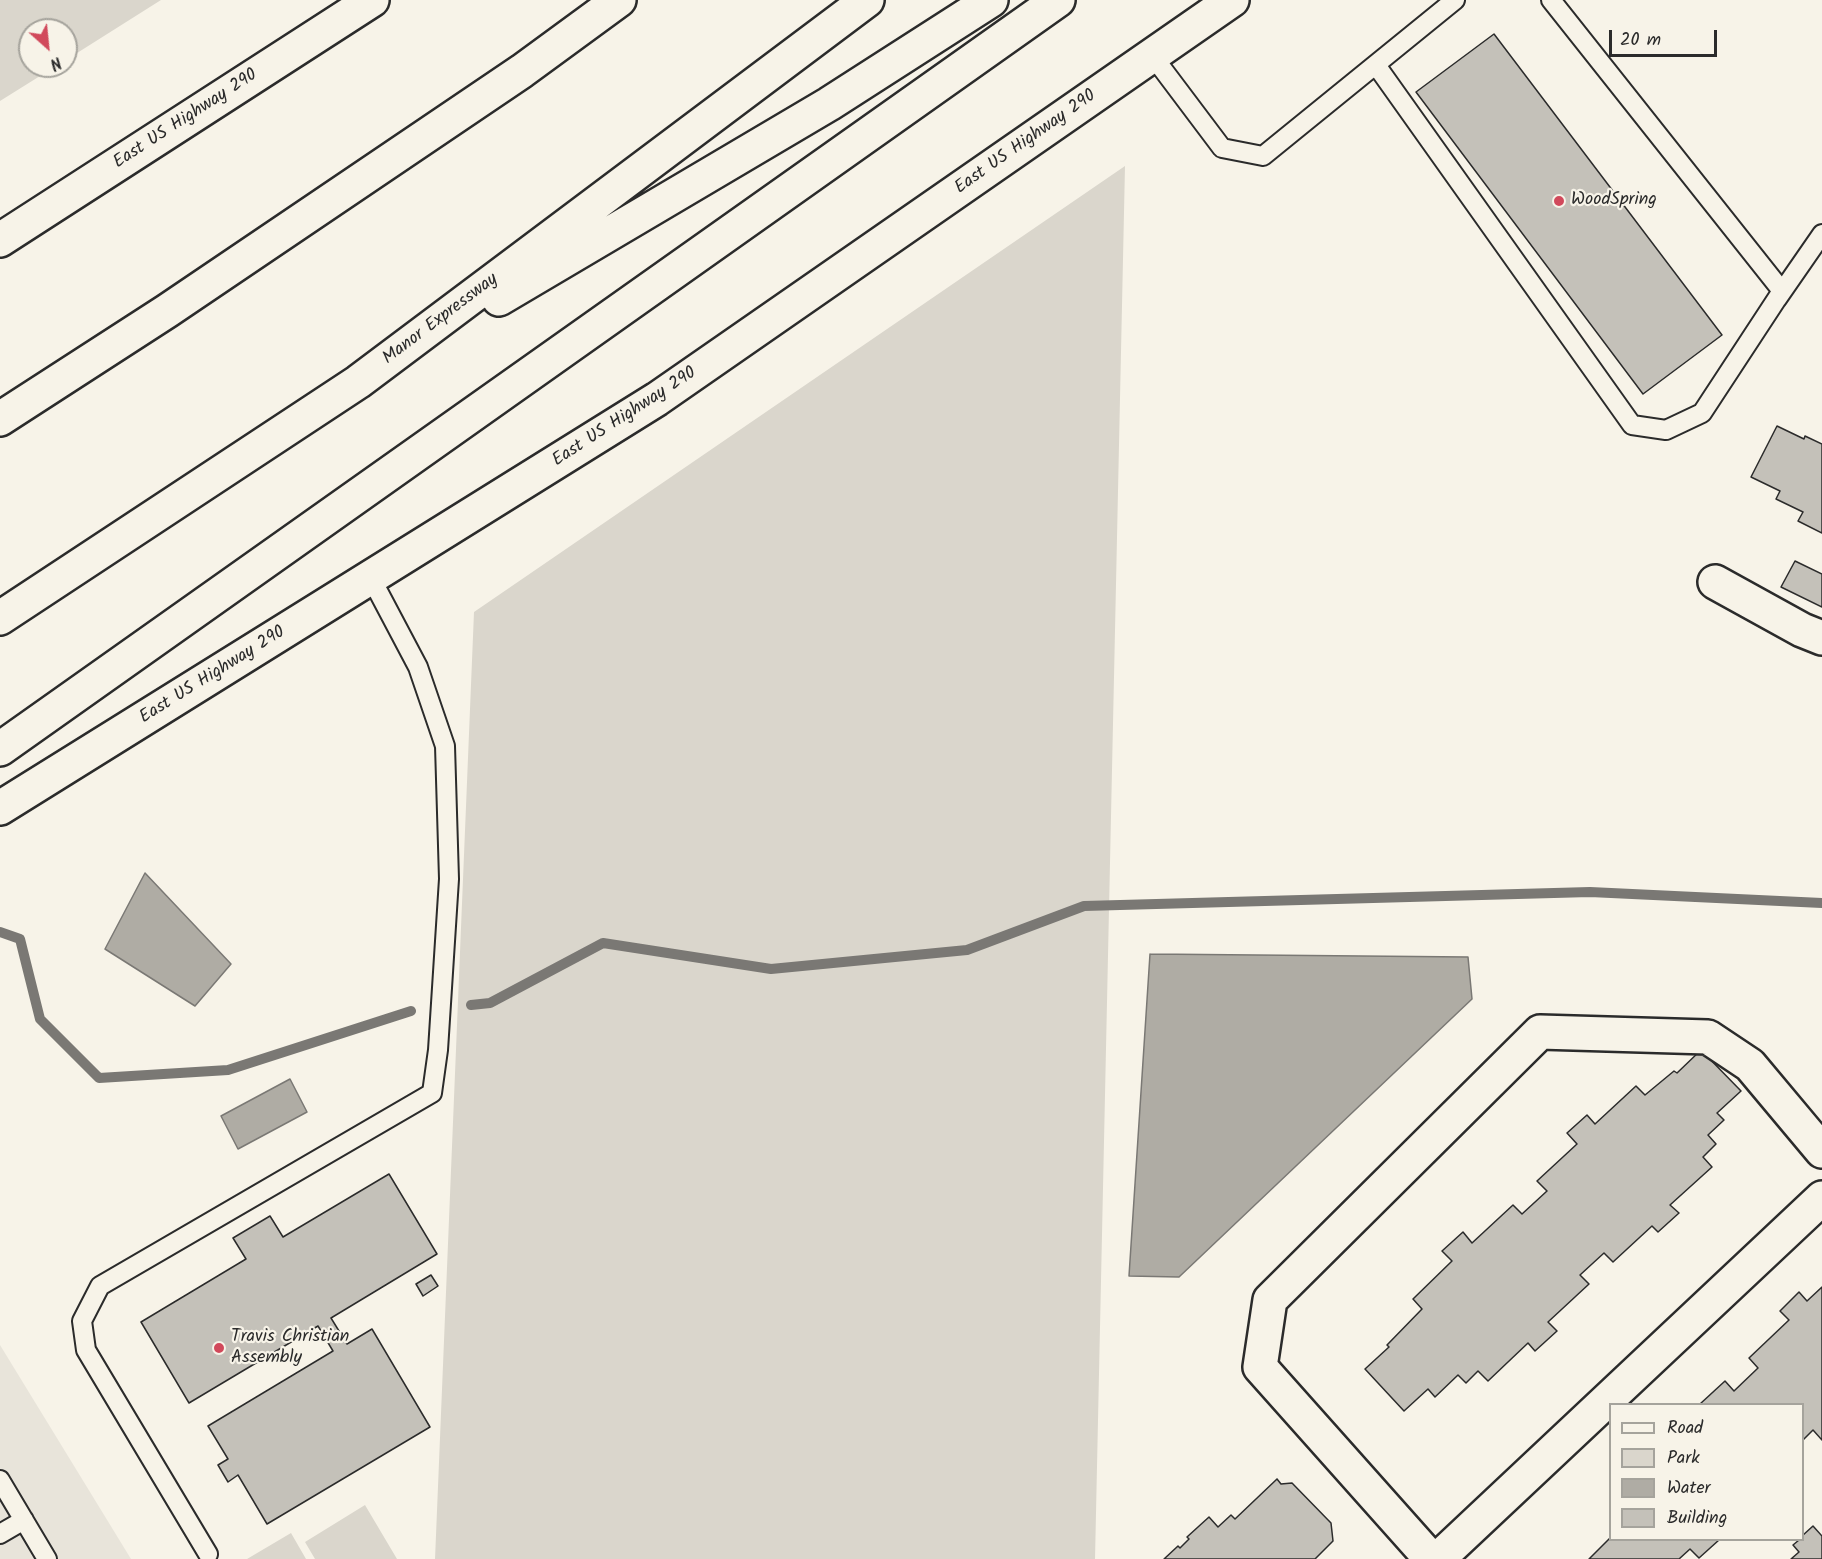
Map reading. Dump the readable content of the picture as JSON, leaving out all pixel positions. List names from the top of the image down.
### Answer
{
  "streets": {
    "main road": ["East US Highway 290", "Manor Expressway"]
  },
  "places": ["WoodSpring", "Travis Christian Assembly"],
  "legend": [
    "Road",
    "Park",
    "Water",
    "Building"
  ],
  "scale_bar": "20 m",
  "north": "bottom right"
}
